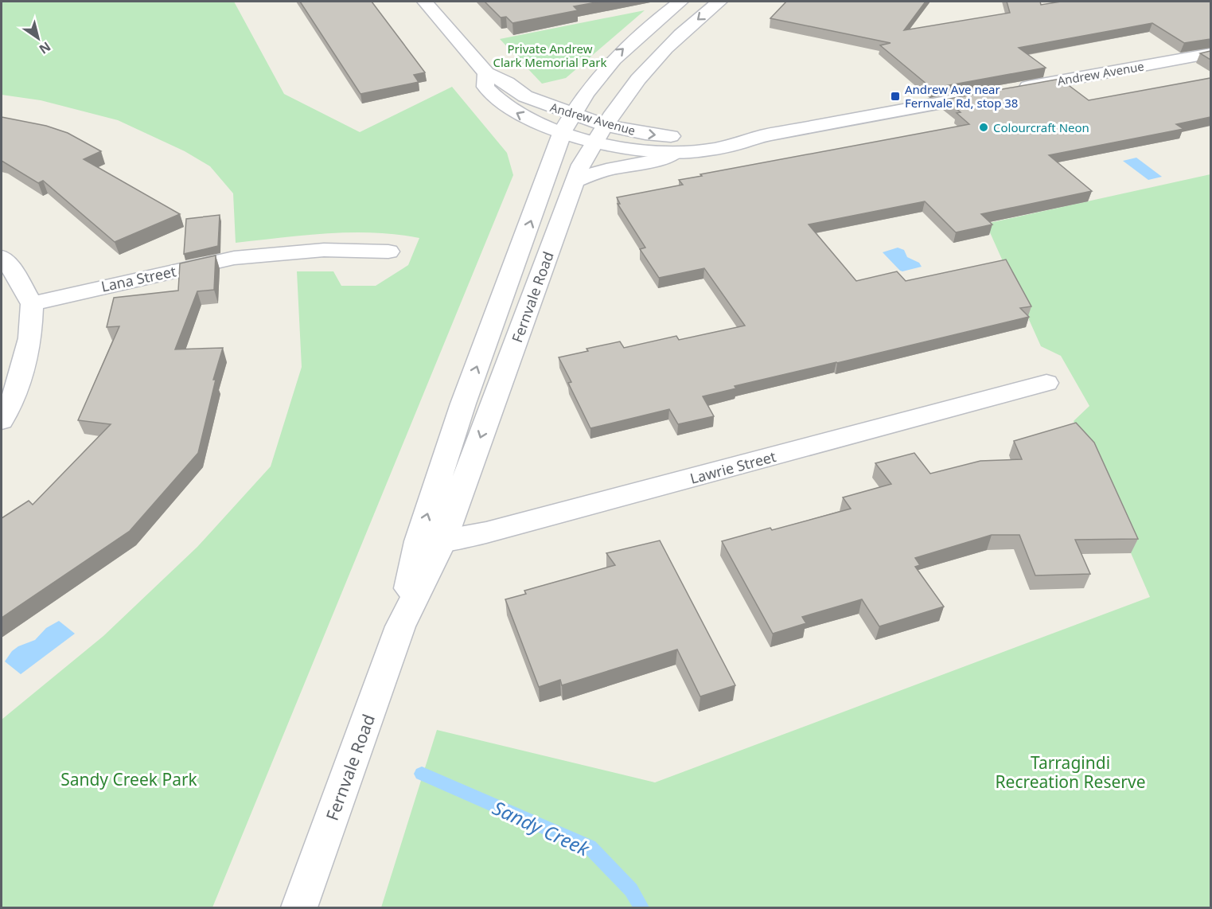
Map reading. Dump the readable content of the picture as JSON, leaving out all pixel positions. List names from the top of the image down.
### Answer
{
  "streets": {
    "street": [
      "Andrew Avenue",
      "Lana Street",
      "Fernvale Road",
      "Lawrie Street"
    ]
  },
  "crossings": [
    ["Andrew Avenue", "Fernvale Road"],
    ["Fernvale Road", "Lawrie Street"]
  ],
  "water": ["Sandy Creek"],
  "parks": ["Private Andrew Clark Memorial Park", "Tarragindi Recreation Reserve", "Sandy Creek Park"],
  "places": {
    "transit": ["Andrew Ave near Fernvale Rd, stop 38"],
    "other": ["Colourcraft Neon"]
  },
  "north": "bottom right"
}
